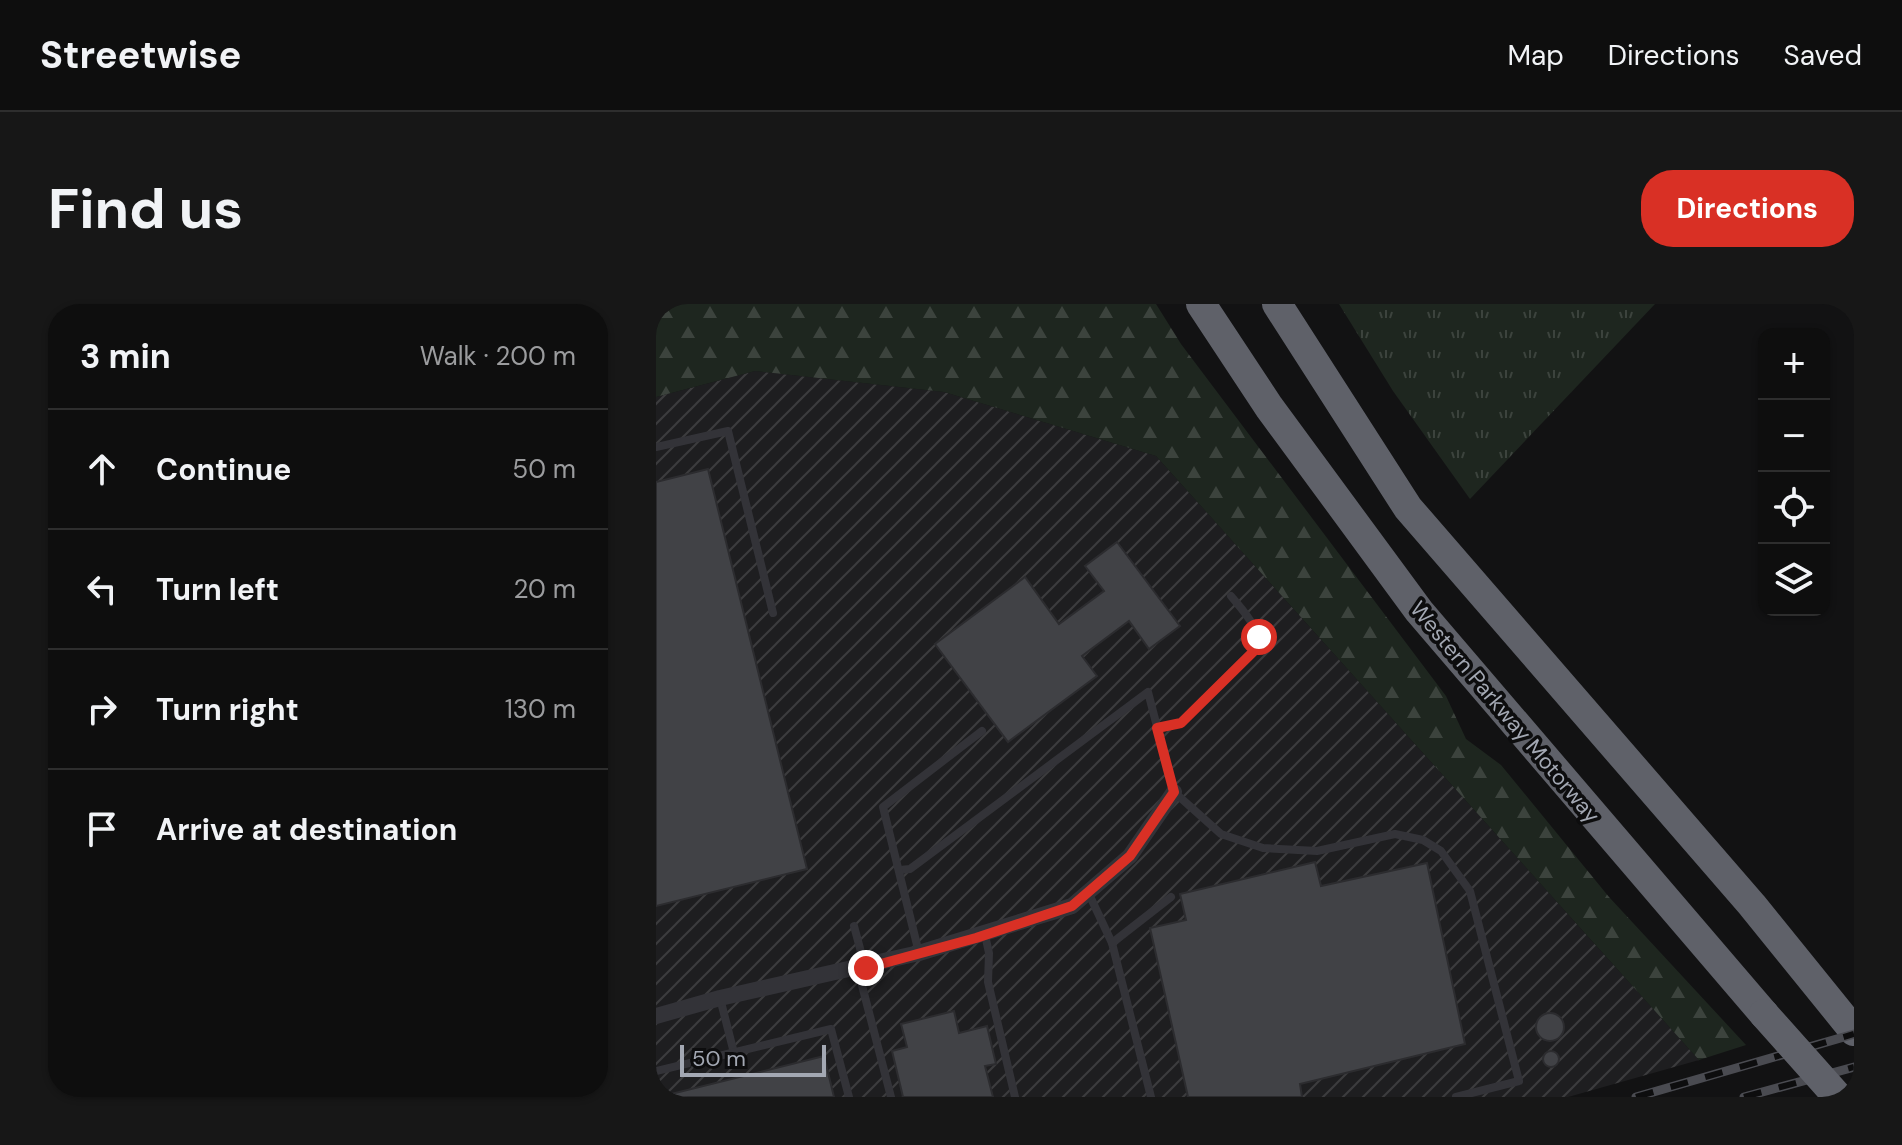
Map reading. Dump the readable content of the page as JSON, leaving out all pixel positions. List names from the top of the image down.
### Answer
{
  "streets": {
    "highway": ["Western Parkway Motorway"]
  },
  "scale_bar": "50 m",
  "page": {
    "header": "Streetwise",
    "nav": ["Map", "Directions", "Saved"],
    "buttons": "Directions",
    "title": "Find us",
    "heading": ["3 min", "Walk · 200 m"],
    "map_buttons": ["+", "−"],
    "list": [
      ["Continue", "50 m"],
      ["Turn left", "20 m"],
      ["Turn right", "130 m"],
      "Arrive at destination"
    ],
    "scale": "50 m"
  }
}
